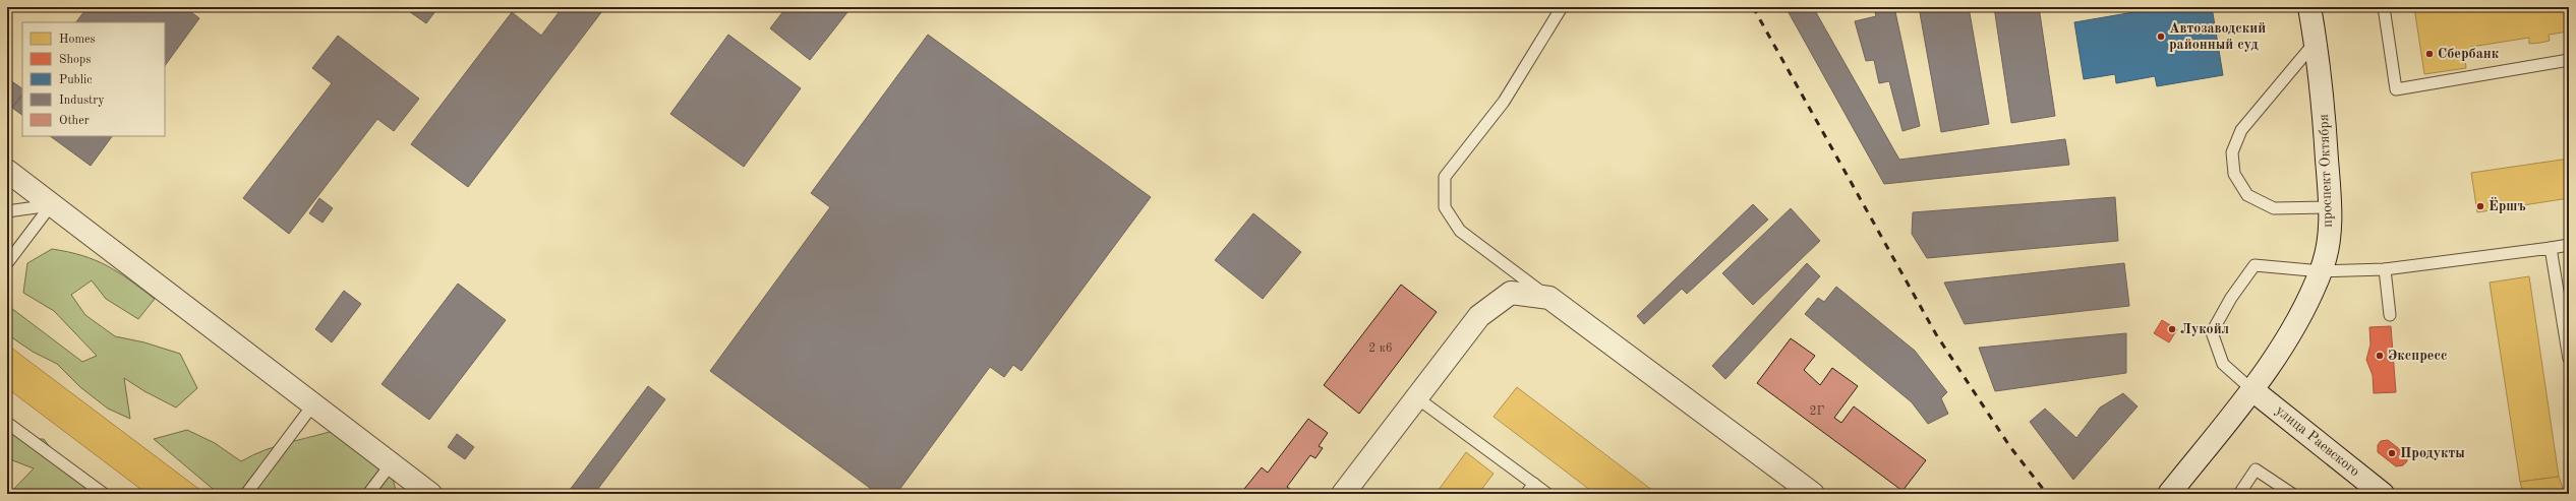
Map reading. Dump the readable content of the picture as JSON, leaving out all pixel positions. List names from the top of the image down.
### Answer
{
  "streets": {
    "street": ["проспект Октября", "улица Раевского"]
  },
  "crossings": [
    ["проспект Октября", "улица Раевского"]
  ],
  "places": [
    "Автозаводский районный суд",
    "Сбербанк",
    "Ёршъ",
    "Лукойл",
    "Экспресс",
    "Продукты"
  ],
  "house_numbers": ["2 к6", "2Г"],
  "legend": [
    "Homes",
    "Shops",
    "Public",
    "Industry",
    "Other"
  ]
}
